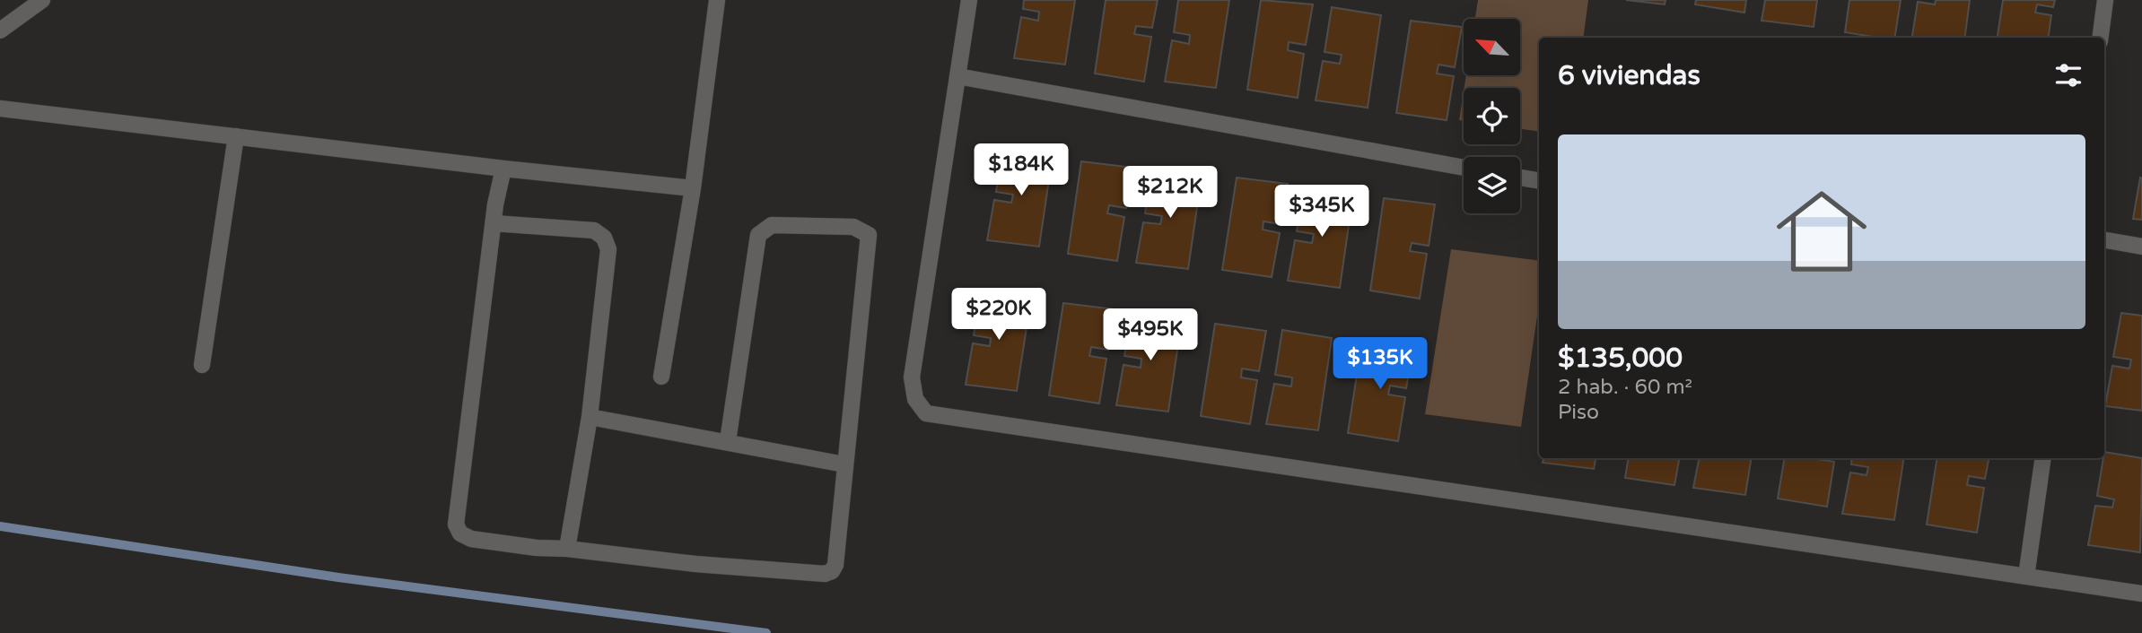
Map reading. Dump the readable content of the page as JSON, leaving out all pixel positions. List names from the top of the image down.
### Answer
{
  "north": "top left",
  "page": {
    "heading": "6 viviendas",
    "list": [
      {
        "name": "$135,000",
        "note": "2 hab. · 60 m² · Piso"
      }
    ],
    "price": [
      "$184K",
      "$212K",
      "$345K",
      "$220K",
      "$495K",
      "$135K"
    ]
  }
}
